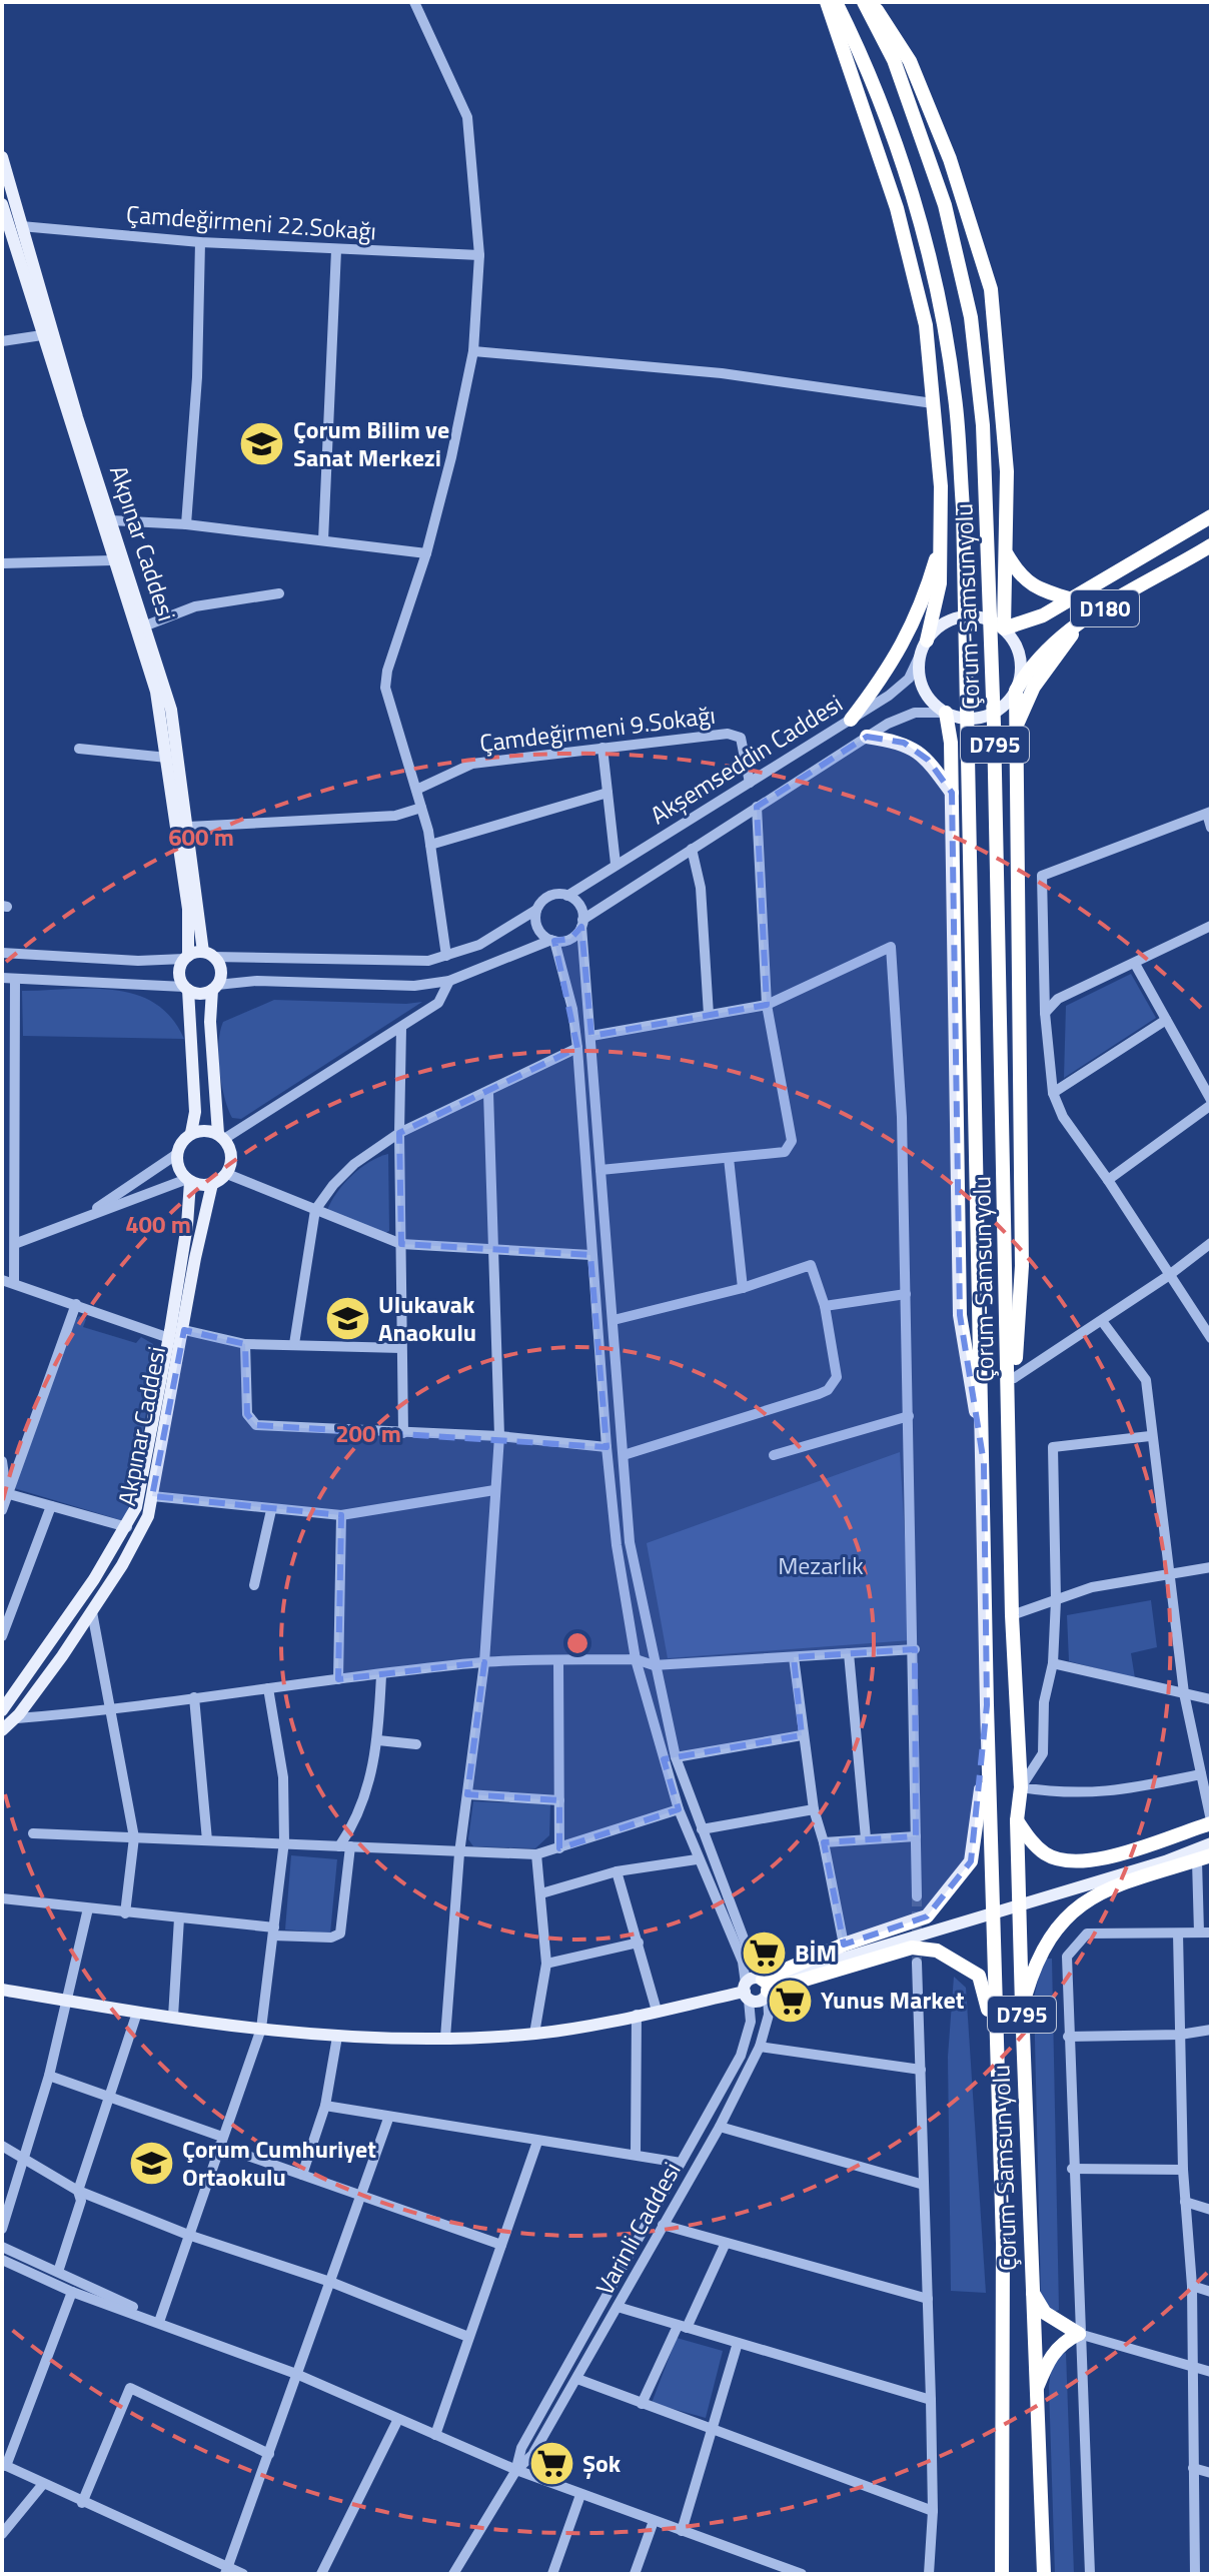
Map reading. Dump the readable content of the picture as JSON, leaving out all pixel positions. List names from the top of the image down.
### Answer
{
  "streets": {
    "highway": ["Çorum-Samsun yolu", "D180", "D795"],
    "main road": ["Akpınar Caddesi"],
    "street": [
      "Çamdeğirmeni 22.Sokağı",
      "Çamdeğirmeni 9.Sokağı",
      "Akşemseddin Caddesi",
      "Varinli Caddesi"
    ]
  },
  "crossings": [
    ["Çamdeğirmeni 22.Sokağı", "Akpınar Caddesi"],
    ["D180", "Akşemseddin Caddesi"],
    ["Çamdeğirmeni 9.Sokağı", "Akşemseddin Caddesi"],
    ["Akşemseddin Caddesi", "Varinli Caddesi"]
  ],
  "parks": ["Mezarlık"],
  "places": {
    "school or university": ["Çorum Bilim ve Sanat Merkezi", "Ulukavak Anaokulu", "Çorum Cumhuriyet Ortaokulu"],
    "supermarket": ["BİM", "Yunus Market", "Şok"]
  },
  "rings": ["600 m", "400 m", "200 m"]
}
